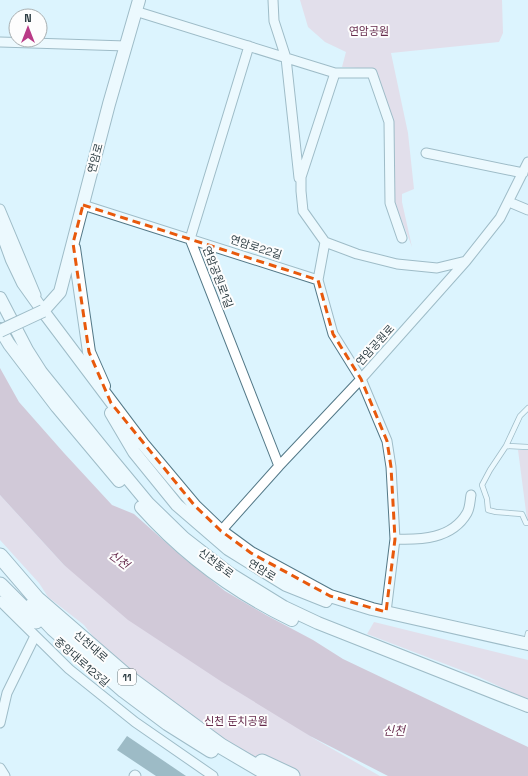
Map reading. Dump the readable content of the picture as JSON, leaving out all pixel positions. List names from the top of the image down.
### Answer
{
  "streets": {
    "highway": ["신천대로", "11"],
    "main road": ["연암로", "신천동로"],
    "street": [
      "연암로22길",
      "연암공원로1길",
      "연암공원로",
      "중앙대로123길"
    ]
  },
  "crossings": [
    ["연암로", "연암로22길"],
    ["연암로", "연암공원로"],
    ["연암로22길", "연암공원로1길"],
    ["연암공원로1길", "연암공원로"]
  ],
  "water": ["신천"],
  "parks": ["연암공원", "신천 둔치공원"],
  "north": "top"
}
